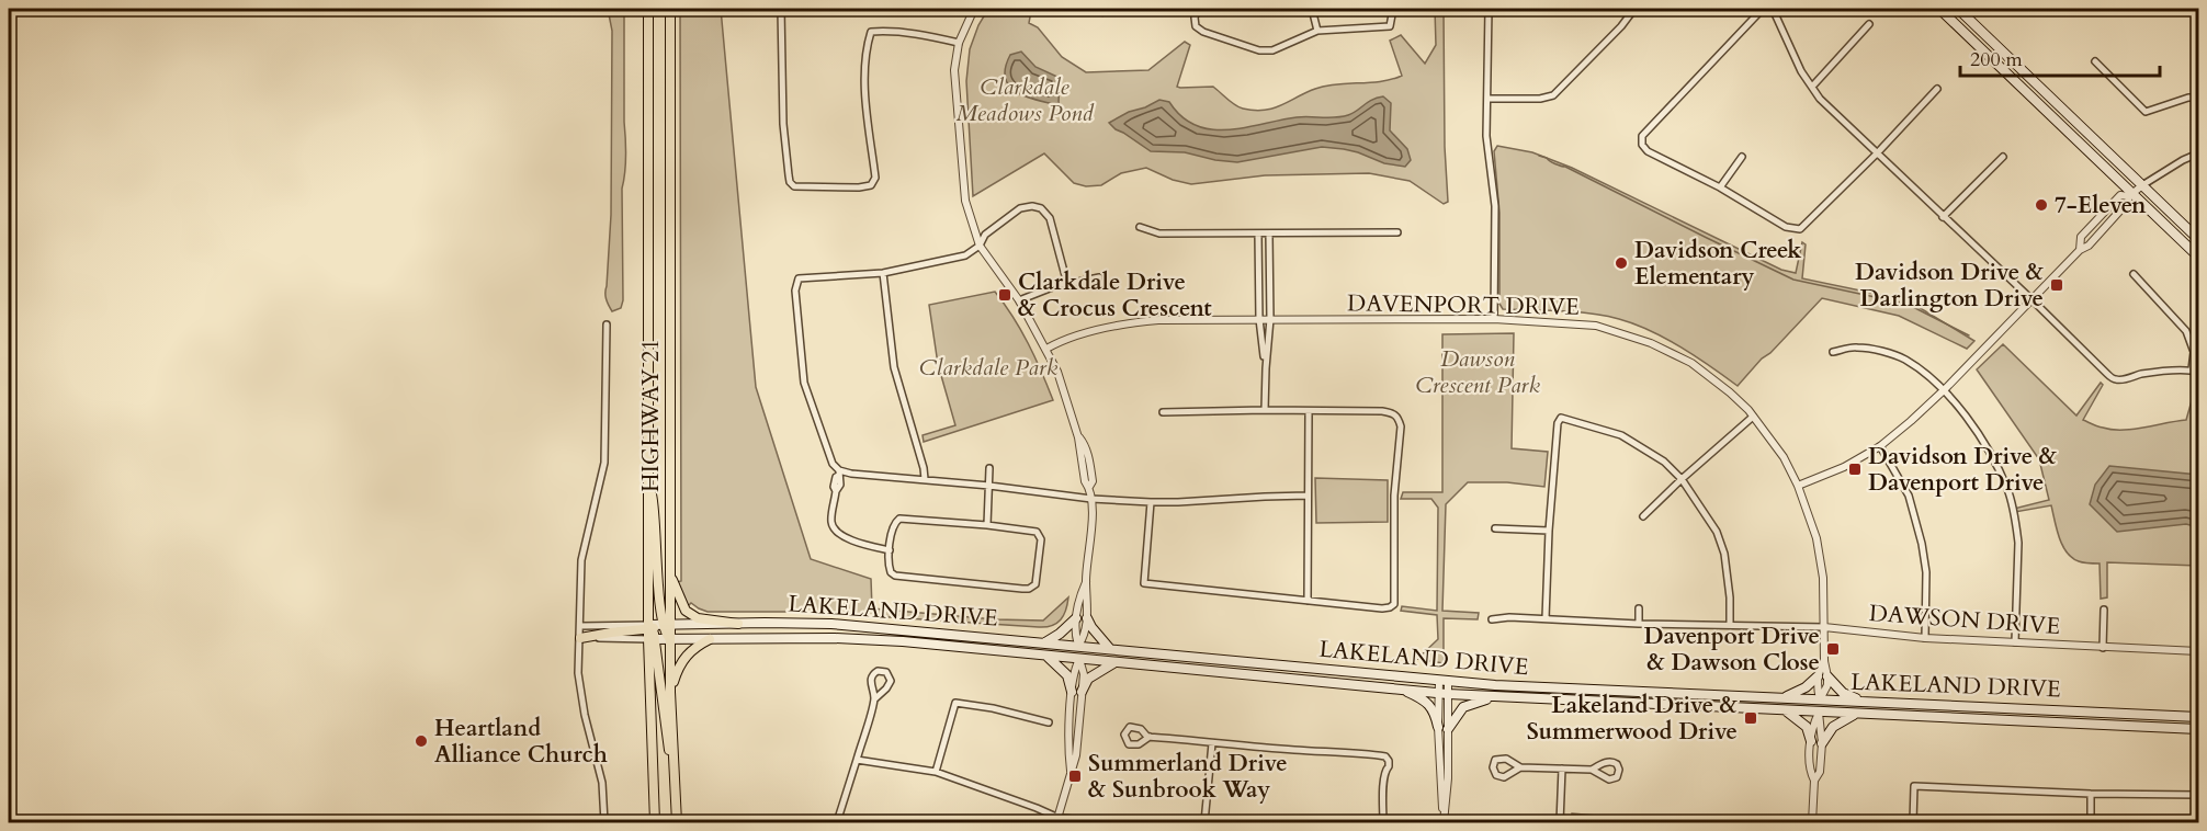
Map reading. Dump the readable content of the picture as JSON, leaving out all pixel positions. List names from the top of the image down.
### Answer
{
  "streets": {
    "main road": ["HIGHWAY 21", "LAKELAND DRIVE"],
    "street": ["DAVENPORT DRIVE", "DAWSON DRIVE"]
  },
  "crossings": [
    ["DAVENPORT DRIVE", "LAKELAND DRIVE"],
    ["DAVENPORT DRIVE", "DAWSON DRIVE"],
    ["HIGHWAY 21", "LAKELAND DRIVE"]
  ],
  "parks": ["Clarkdale Meadows Pond", "Dawson Crescent Park", "Clarkdale Park"],
  "places": {
    "other": ["7-Eleven", "Davidson Creek Elementary", "Heartland Alliance Church"],
    "transit": [
      "Davidson Drive & Darlington Drive",
      "Clarkdale Drive & Crocus Crescent",
      "Davidson Drive & Davenport Drive",
      "Davenport Drive & Dawson Close",
      "Lakeland Drive & Summerwood Drive",
      "Summerland Drive & Sunbrook Way"
    ]
  },
  "scale_bar": "200 m"
}
